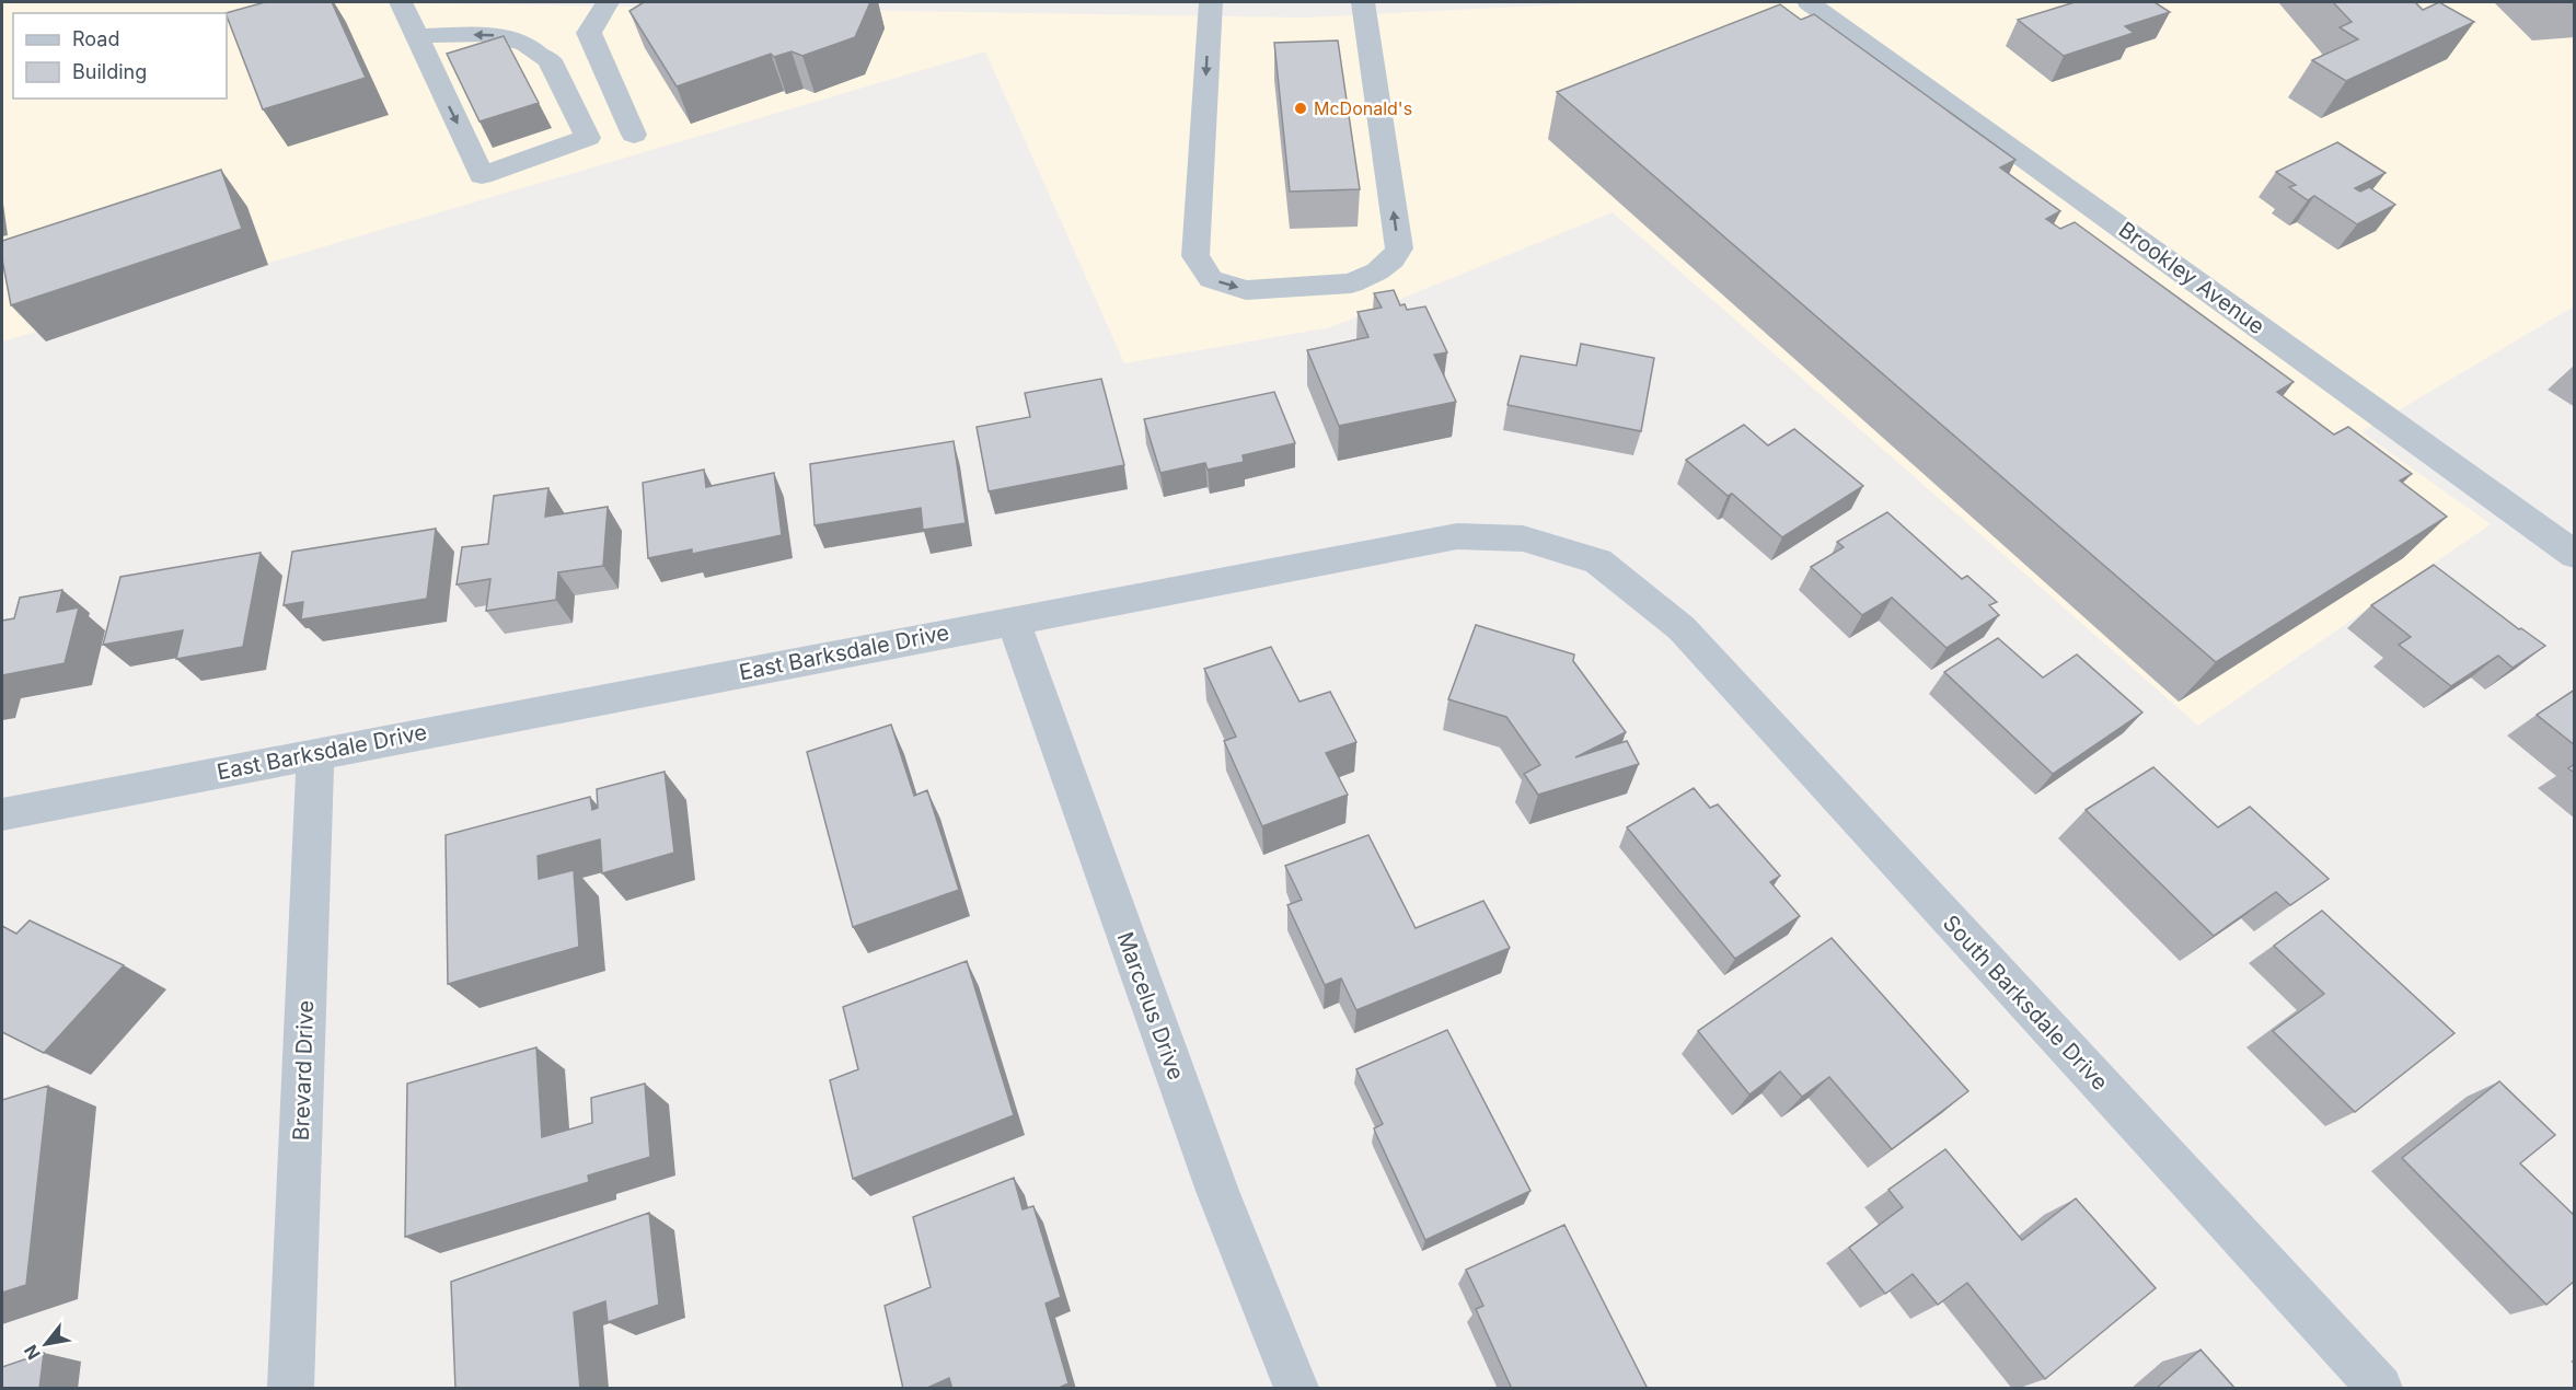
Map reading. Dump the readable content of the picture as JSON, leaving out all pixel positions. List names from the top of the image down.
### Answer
{
  "streets": {
    "street": [
      "Brookley Avenue",
      "East Barksdale Drive",
      "South Barksdale Drive",
      "Marcelus Drive",
      "Brevard Drive"
    ]
  },
  "crossings": [
    ["East Barksdale Drive", "South Barksdale Drive"],
    ["East Barksdale Drive", "Marcelus Drive"],
    ["East Barksdale Drive", "Brevard Drive"]
  ],
  "places": ["McDonald's"],
  "legend": ["Road", "Building"],
  "north": "bottom left"
}
